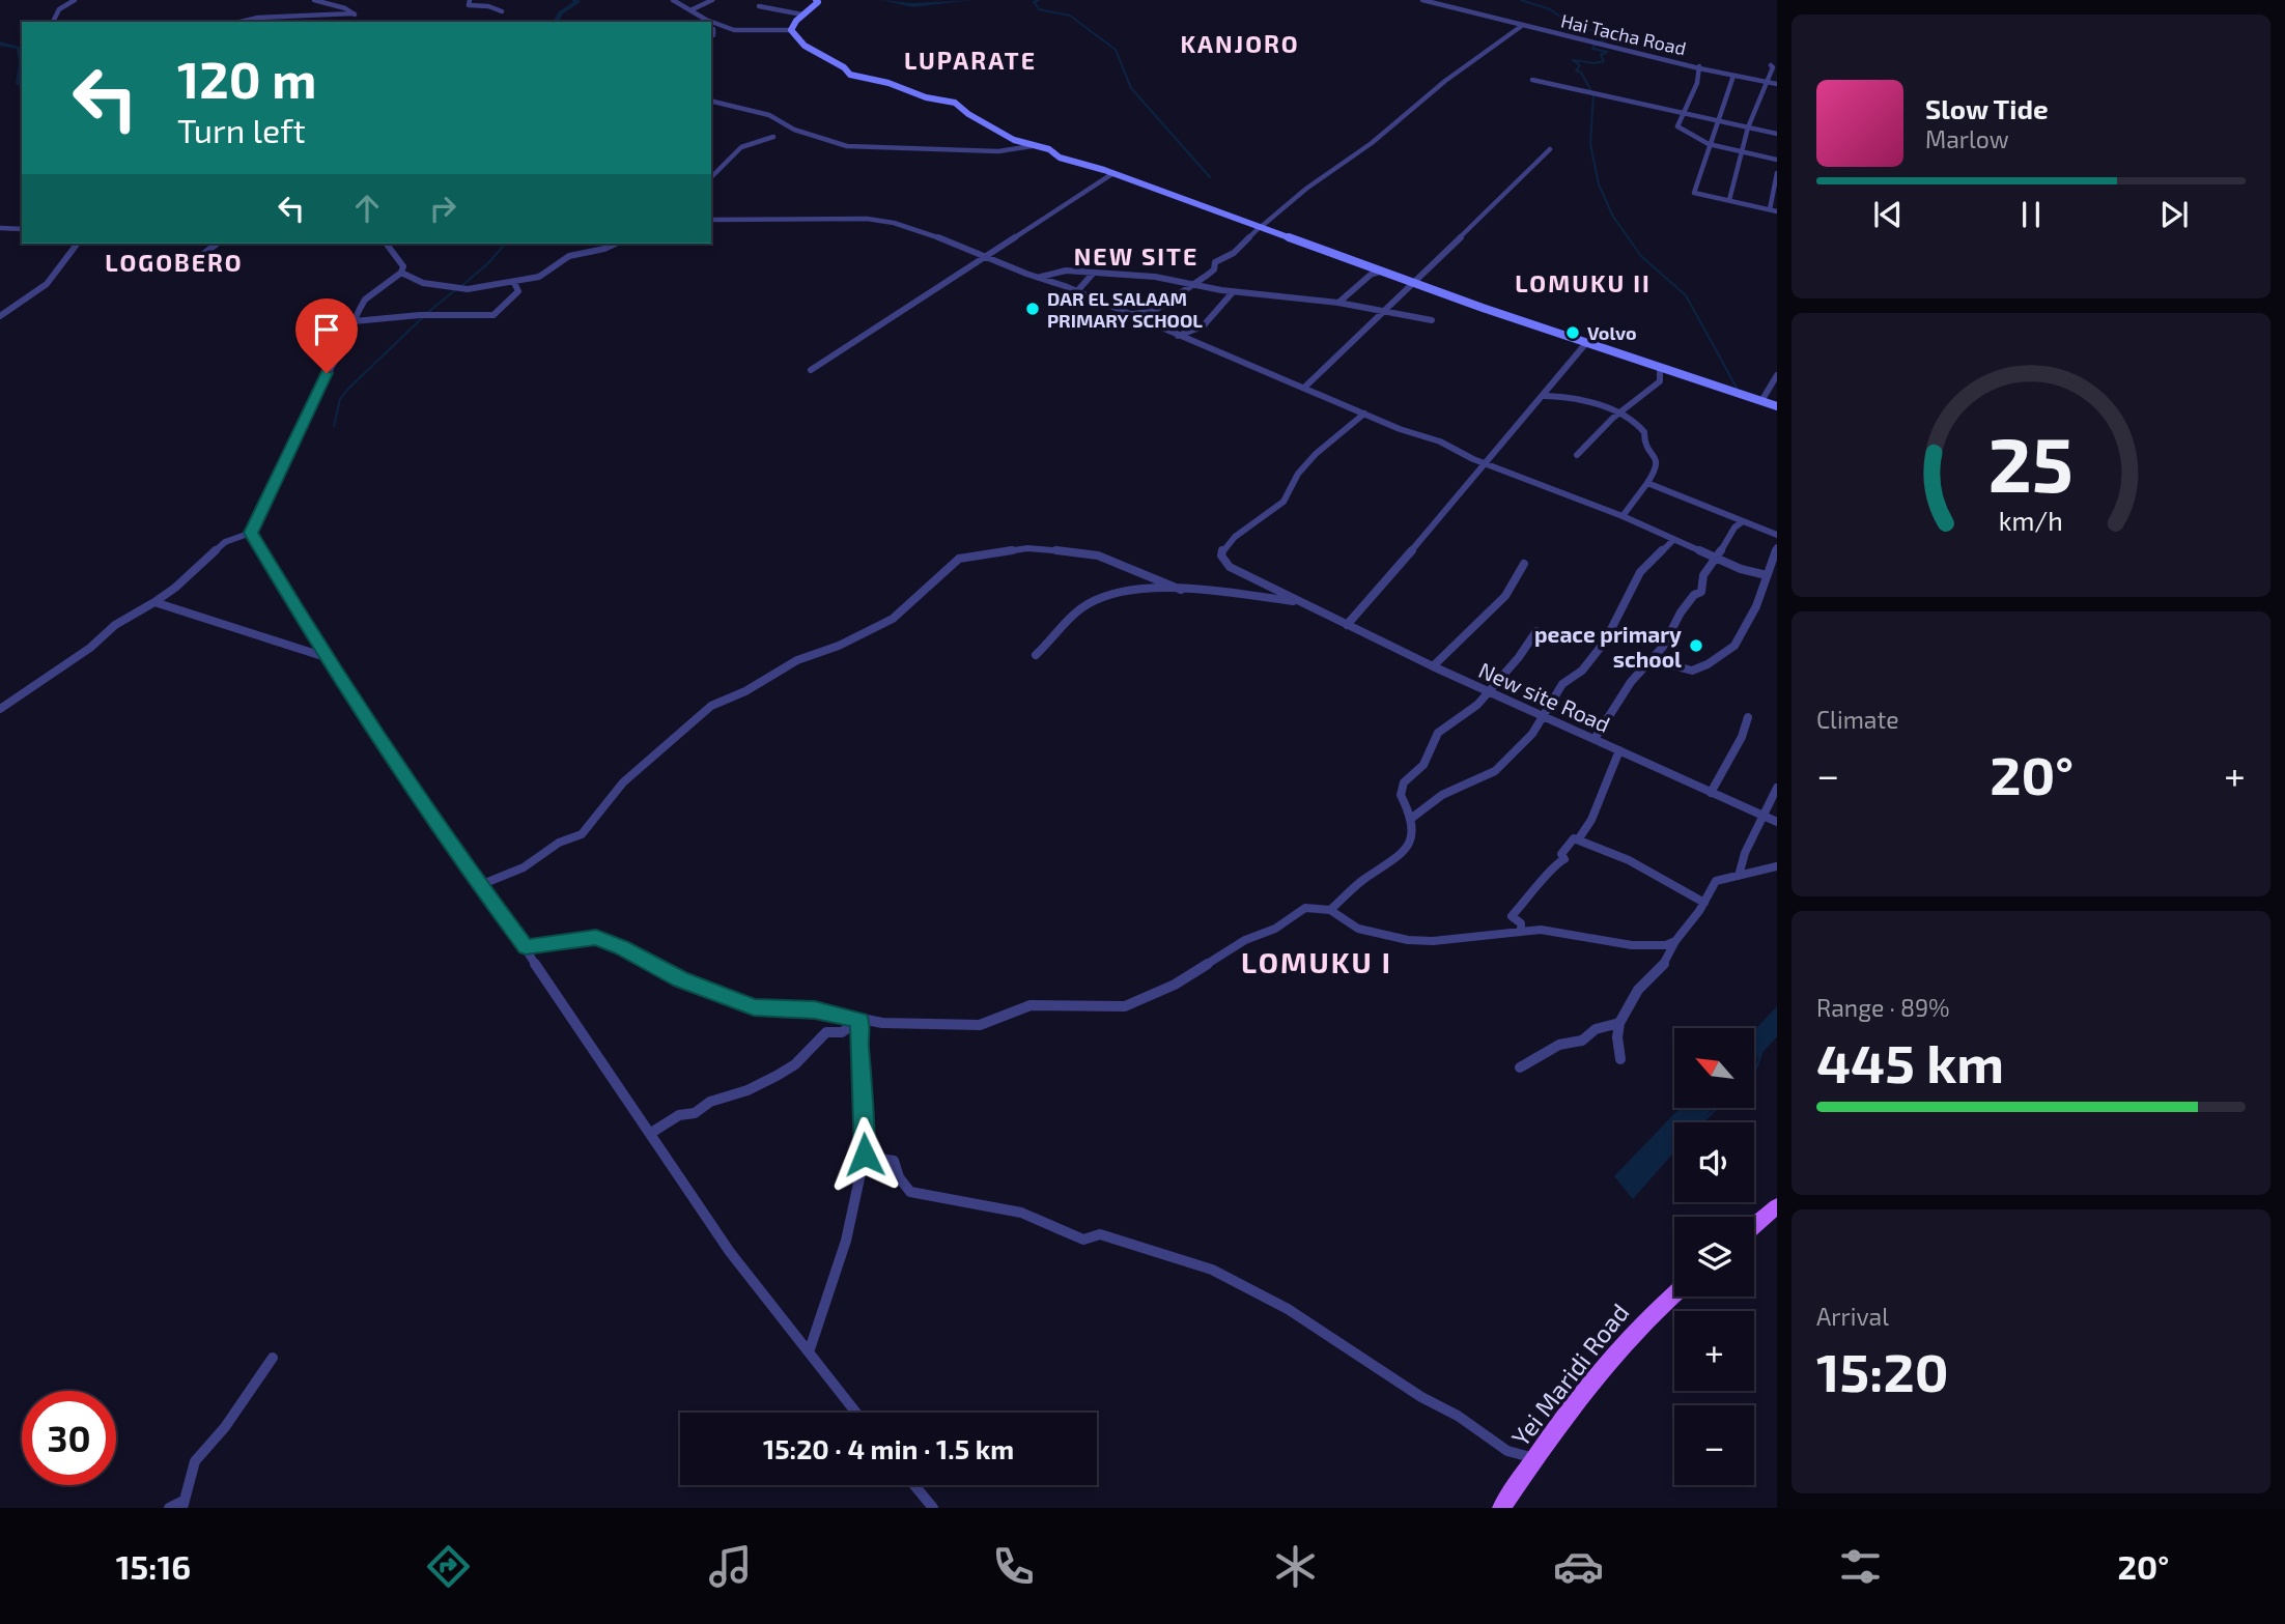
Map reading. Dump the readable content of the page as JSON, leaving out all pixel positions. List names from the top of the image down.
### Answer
{
  "streets": {
    "main road": ["Yei Maridi Road"],
    "street": ["Hai Tacha Road", "New site Road"]
  },
  "districts": [
    "KANJORO",
    "LUPARATE",
    "NEW SITE",
    "LOGOBERO",
    "LOMUKU II",
    "LOMUKU I"
  ],
  "places": ["DAR EL SALAAM PRIMARY SCHOOL", "Volvo", "peace primary school"],
  "north": "top left",
  "page": {
    "turn": ["120 m", "Turn left"],
    "song": ["Slow Tide", "Marlow"],
    "tile": [
      "Climate",
      ["Range · 89%", "445 km"],
      ["Arrival", "15:20"]
    ],
    "heat": ["−", "20°", "+"],
    "map_buttons": ["+", "−"],
    "limit": "30",
    "trip": "15:20 · 4 min · 1.5 km",
    "tabs": ["15:16", "20°"],
    "gauge": ["25", "km/h"]
  }
}
